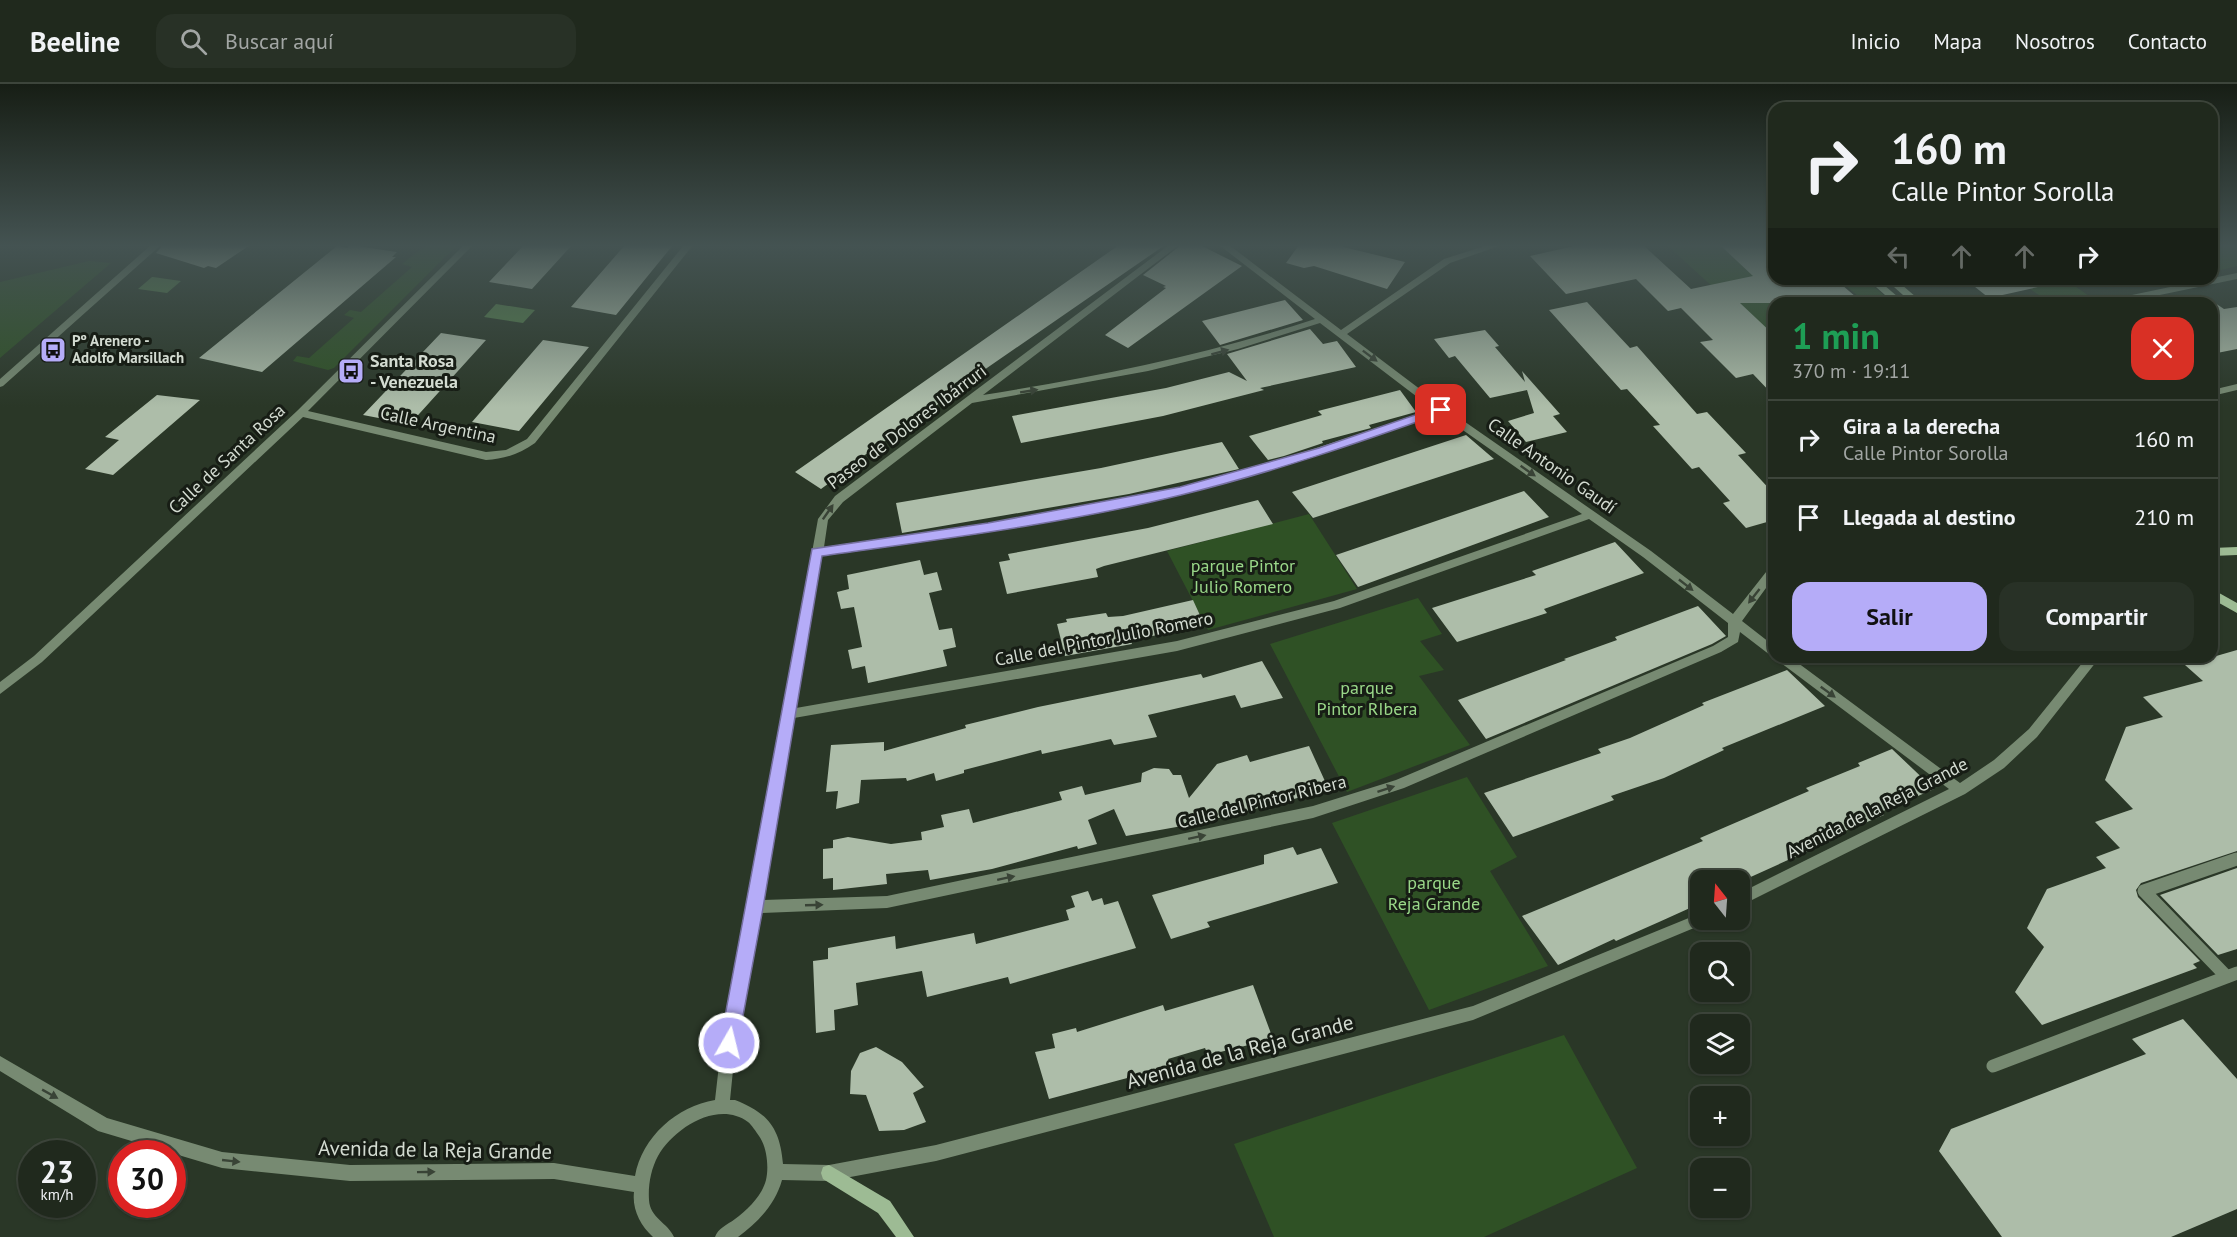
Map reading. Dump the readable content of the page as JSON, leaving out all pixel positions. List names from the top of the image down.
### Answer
{
  "streets": {
    "street": [
      "Calle Argentina",
      "Paseo de Dolores Ibárruri",
      "Calle de Santa Rosa",
      "Calle Antonio Gaudí",
      "Calle del Pintor Julio Romero",
      "Calle del Pintor Ribera",
      "Avenida de la Reja Grande"
    ]
  },
  "crossings": [
    ["Calle Argentina", "Calle de Santa Rosa"],
    ["Paseo de Dolores Ibárruri", "Calle del Pintor Julio Romero"],
    ["Paseo de Dolores Ibárruri", "Calle del Pintor Ribera"],
    ["Calle Antonio Gaudí", "Calle del Pintor Julio Romero"],
    ["Calle Antonio Gaudí", "Calle del Pintor Ribera"]
  ],
  "one_way": ["Calle Antonio Gaudí", "Calle del Pintor Ribera"],
  "parks": ["parque Pintor Julio Romero", "parque Pintor RIbera", "parque Reja Grande"],
  "places": {
    "bus stop": ["Pº Arenero - Adolfo Marsillach", "Santa Rosa - Venezuela"]
  },
  "north": "top",
  "page": {
    "header": "Beeline",
    "search": "Buscar aquí",
    "nav": [
      "Inicio",
      "Mapa",
      "Nosotros",
      "Contacto"
    ],
    "turn": ["160 m", "Calle Pintor Sorolla"],
    "heading": ["1 min", "370 m · 19:11"],
    "list": [
      {
        "name": "Gira a la derecha",
        "note": "Calle Pintor Sorolla",
        "value": "160 m"
      },
      {
        "name": "Llegada al destino",
        "value": "210 m"
      }
    ],
    "buttons": ["Salir", "Compartir"],
    "map_buttons": ["+", "−"],
    "speed": "23 km/h",
    "limit": "30"
  }
}
